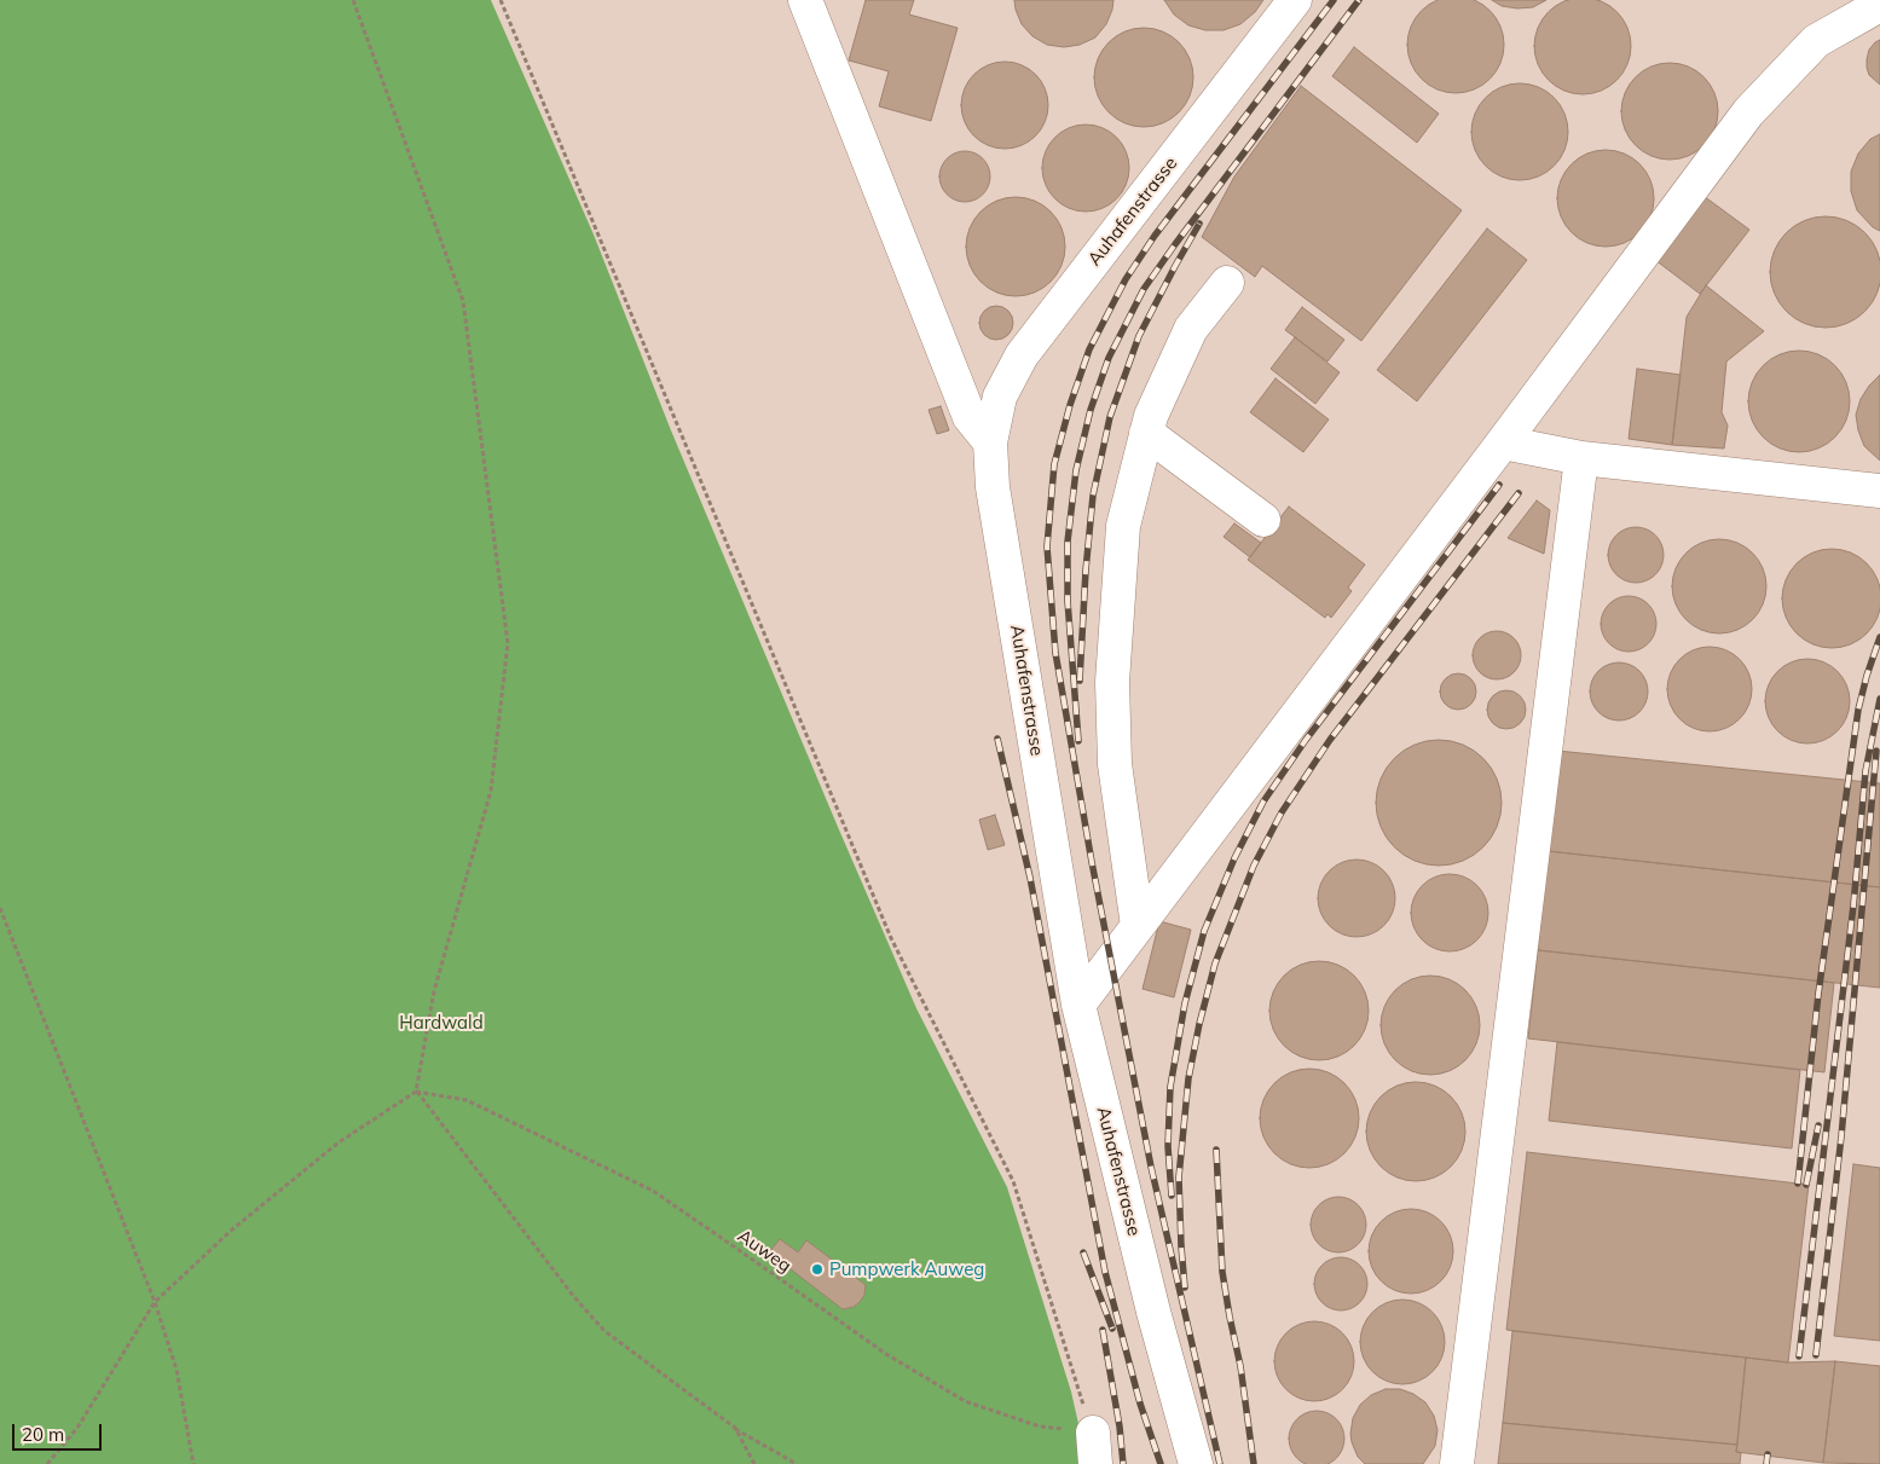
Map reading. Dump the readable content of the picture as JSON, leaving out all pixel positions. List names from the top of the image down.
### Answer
{
  "streets": {
    "street": ["Auhafenstrasse"],
    "path": ["Auweg"]
  },
  "parks": ["Hardwald"],
  "places": ["Pumpwerk Auweg"],
  "scale_bar": "20 m"
}
